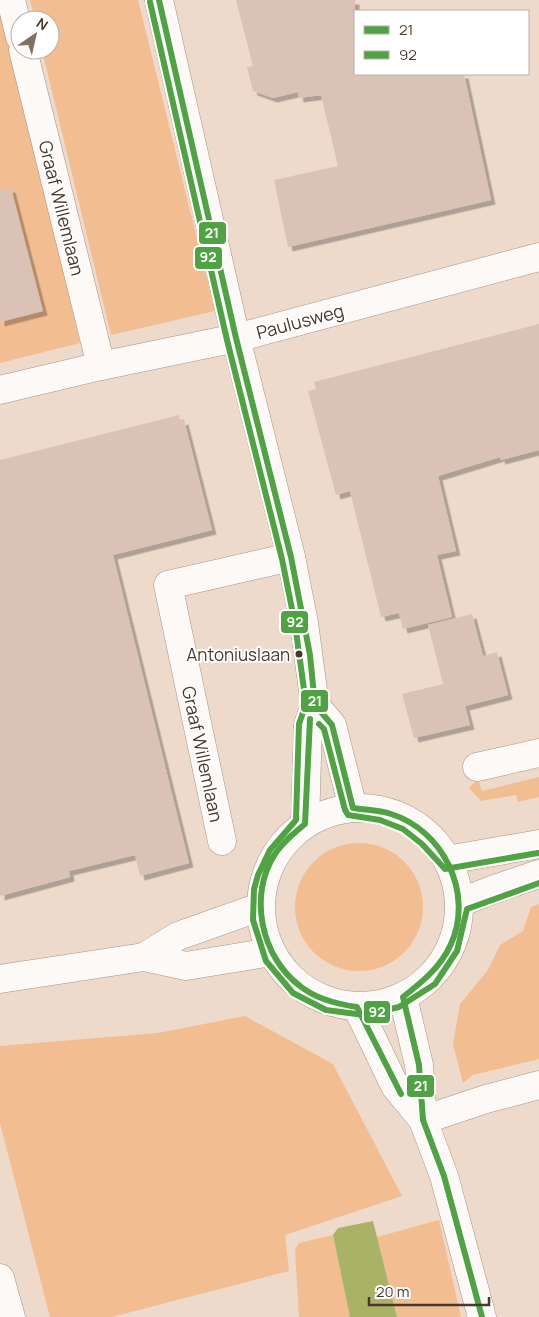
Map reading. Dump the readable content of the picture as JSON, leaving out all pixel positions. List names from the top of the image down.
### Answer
{
  "streets": {
    "street": ["Graaf Willemlaan", "Paulusweg"]
  },
  "crossings": [
    ["Graaf Willemlaan", "Paulusweg"]
  ],
  "places": ["Antoniuslaan"],
  "lines": ["transit line 21", "transit line 92"],
  "legend": ["21", "92"],
  "scale_bar": "20 m",
  "north": "top right"
}
